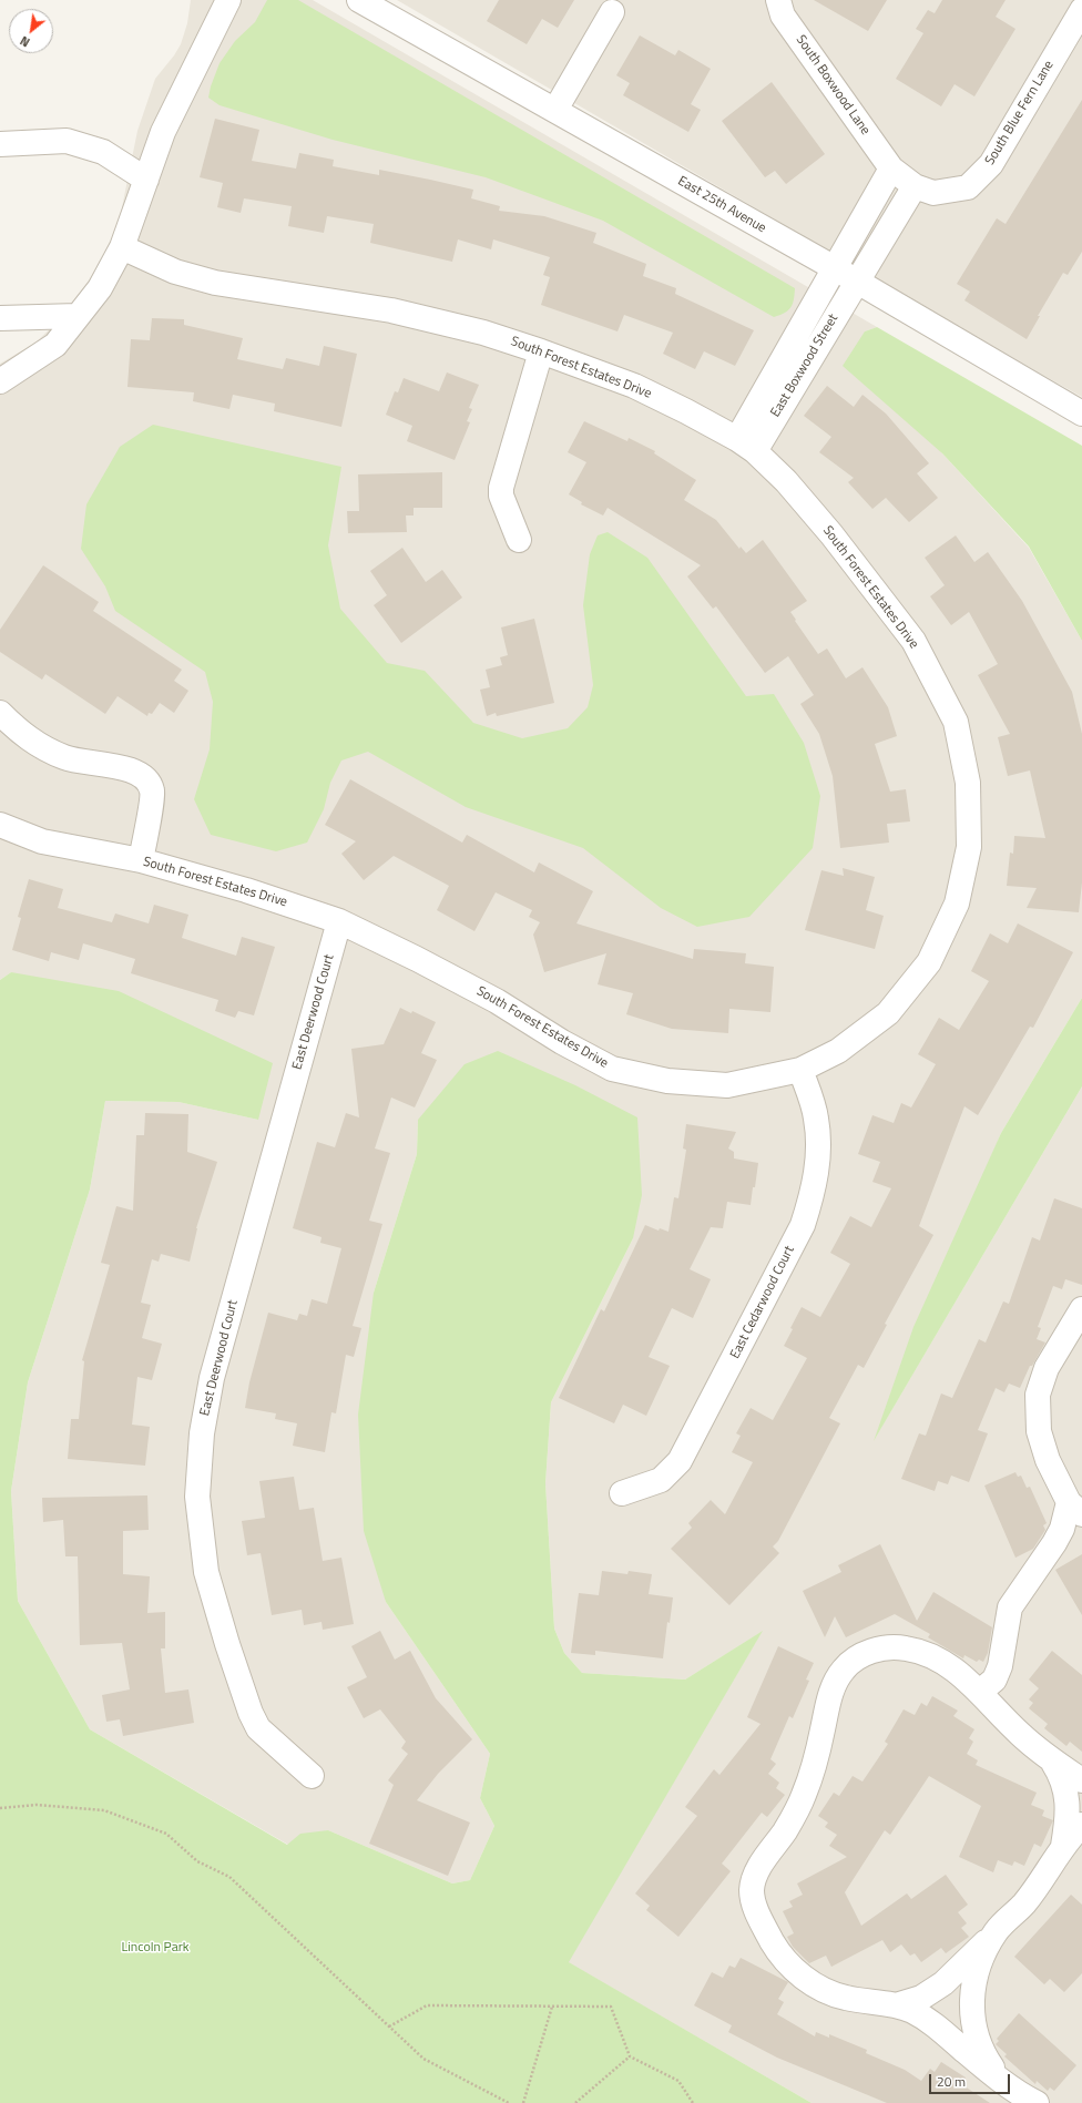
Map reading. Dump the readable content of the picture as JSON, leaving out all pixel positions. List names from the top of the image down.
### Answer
{
  "streets": {
    "street": [
      "South Boxwood Lane",
      "South Blue Fern Lane",
      "East 25th Avenue",
      "East Boxwood Street",
      "South Forest Estates Drive",
      "East Deerwood Court",
      "East Cedarwood Court"
    ]
  },
  "crossings": [
    ["South Boxwood Lane", "South Blue Fern Lane"],
    ["East 25th Avenue", "East Boxwood Street"],
    ["East Boxwood Street", "South Forest Estates Drive"],
    ["South Forest Estates Drive", "East Deerwood Court"],
    ["South Forest Estates Drive", "East Cedarwood Court"]
  ],
  "parks": ["Lincoln Park"],
  "scale_bar": "20 m",
  "north": "bottom left"
}
